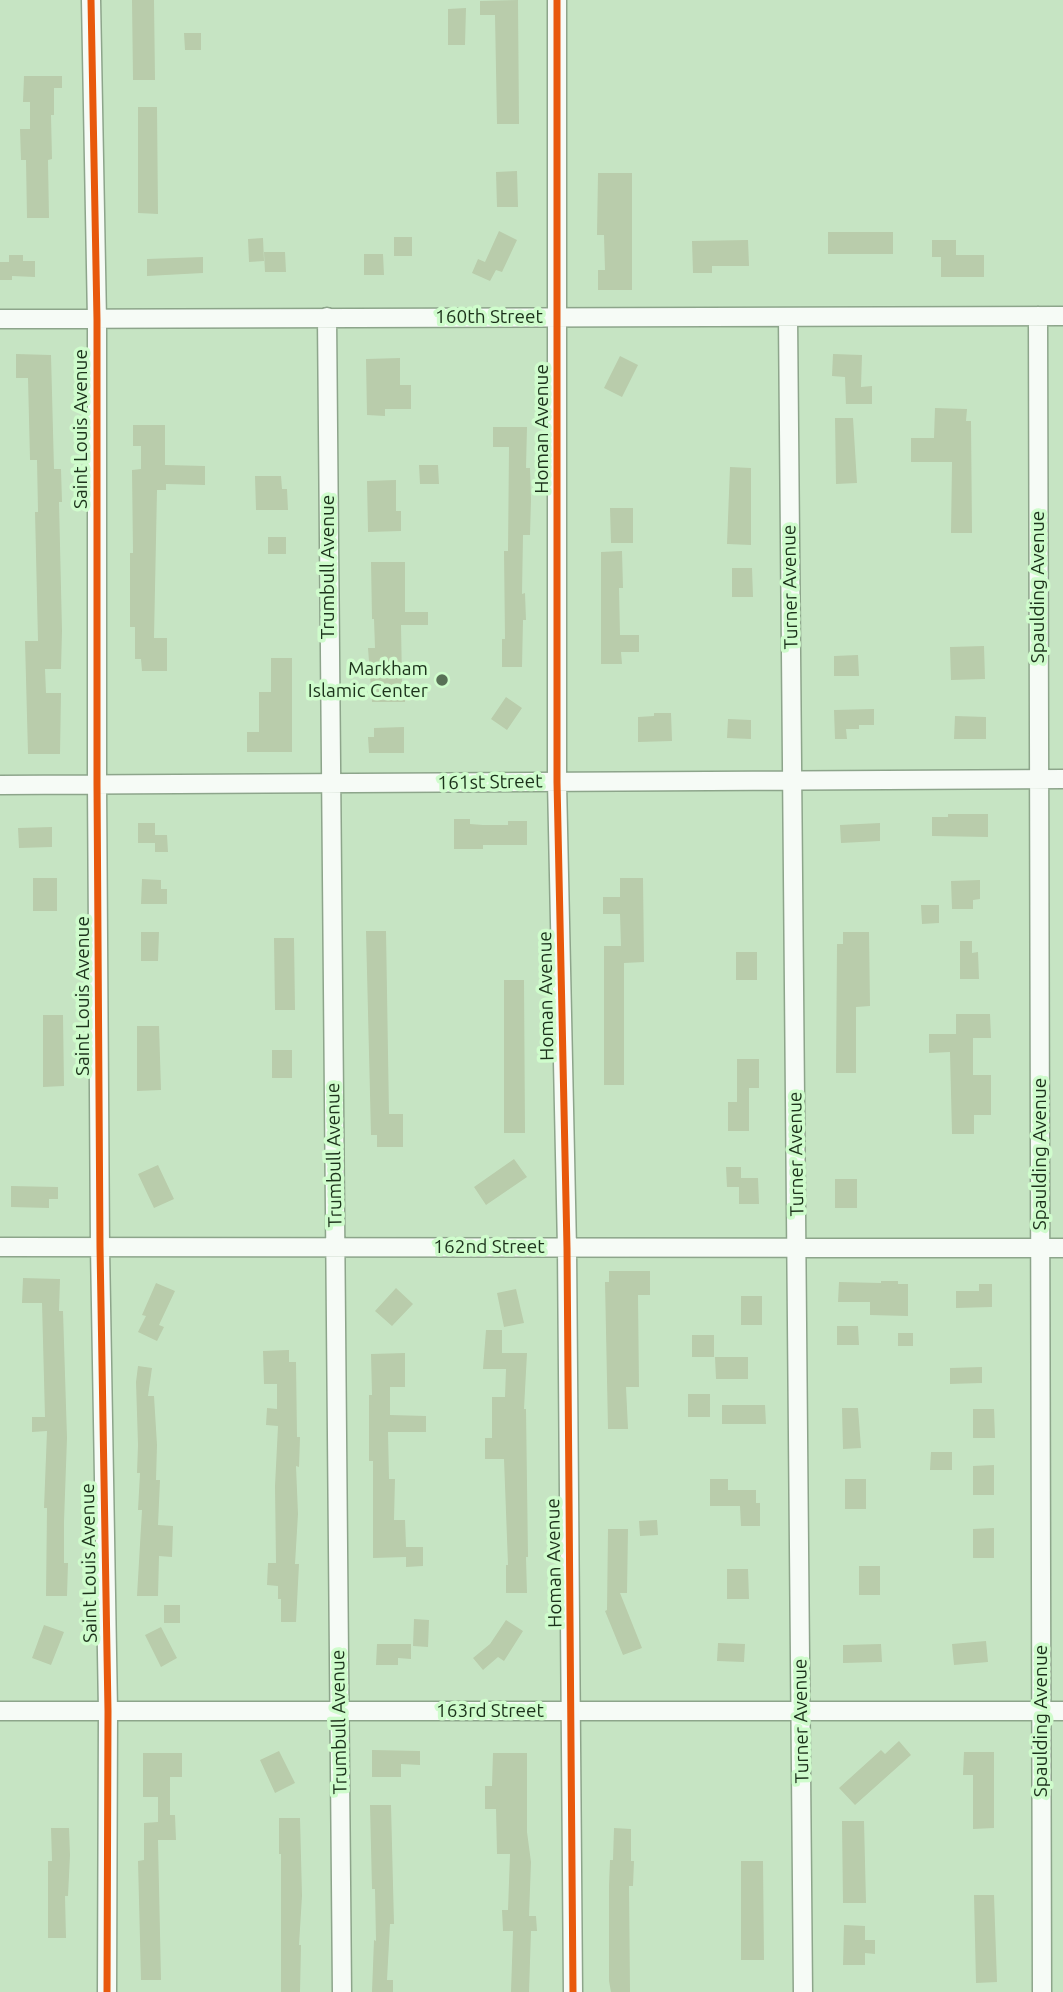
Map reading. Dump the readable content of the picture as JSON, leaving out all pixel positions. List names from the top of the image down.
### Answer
{
  "streets": {
    "street": [
      "160th Street",
      "Saint Louis Avenue",
      "Homan Avenue",
      "Trumbull Avenue",
      "Turner Avenue",
      "Spaulding Avenue",
      "161st Street",
      "162nd Street",
      "163rd Street"
    ]
  },
  "crossings": [
    ["160th Street", "Saint Louis Avenue"],
    ["160th Street", "Homan Avenue"],
    ["160th Street", "Trumbull Avenue"],
    ["160th Street", "Turner Avenue"],
    ["160th Street", "Spaulding Avenue"],
    ["Saint Louis Avenue", "161st Street"],
    ["Saint Louis Avenue", "162nd Street"],
    ["Saint Louis Avenue", "163rd Street"],
    ["Homan Avenue", "161st Street"],
    ["Homan Avenue", "162nd Street"],
    ["Homan Avenue", "163rd Street"],
    ["Trumbull Avenue", "161st Street"],
    ["Trumbull Avenue", "162nd Street"],
    ["Trumbull Avenue", "163rd Street"],
    ["Turner Avenue", "161st Street"],
    ["Turner Avenue", "162nd Street"],
    ["Turner Avenue", "163rd Street"],
    ["Spaulding Avenue", "161st Street"],
    ["Spaulding Avenue", "162nd Street"],
    ["Spaulding Avenue", "163rd Street"]
  ],
  "places": ["Markham Islamic Center"]
}
